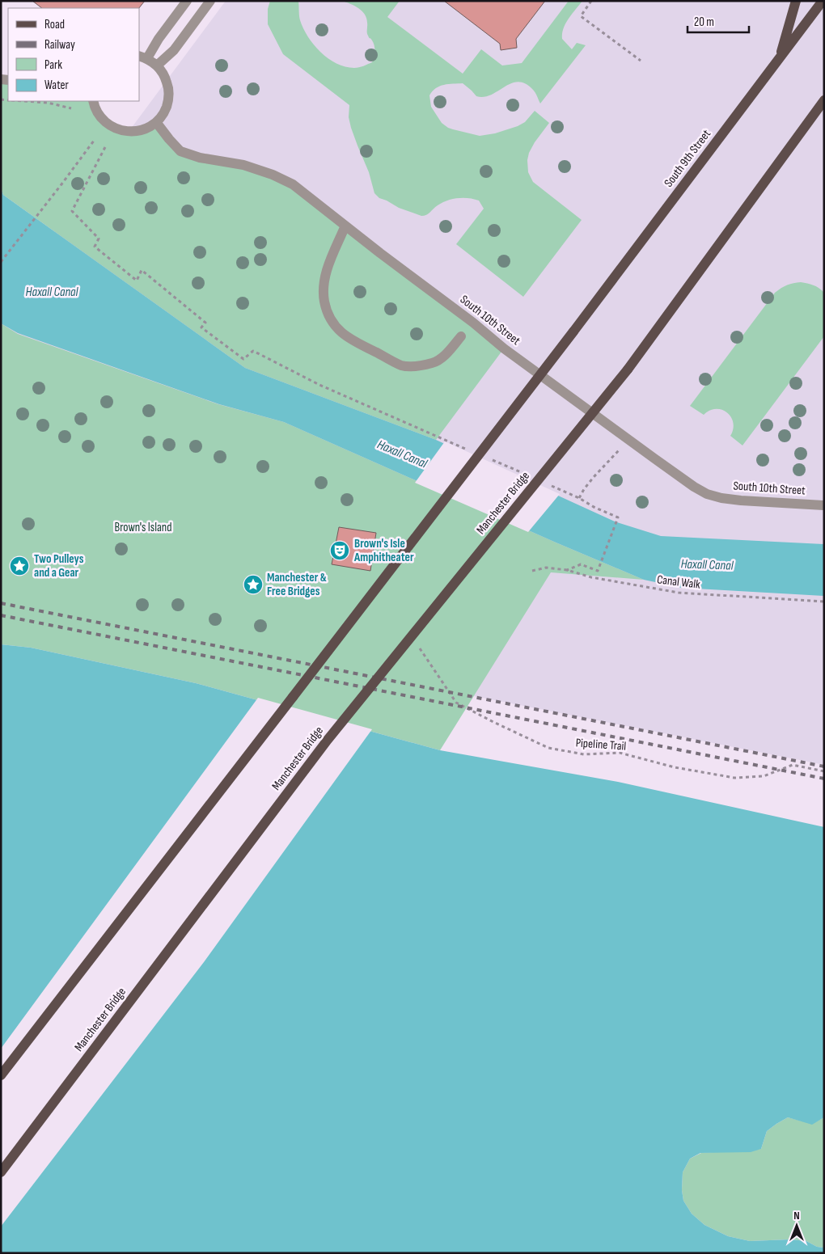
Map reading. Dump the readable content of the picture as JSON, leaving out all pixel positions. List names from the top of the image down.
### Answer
{
  "streets": {
    "main road": ["South 9th Street", "Manchester Bridge"],
    "street": ["South 10th Street"],
    "path": ["Canal Walk", "Pipeline Trail"]
  },
  "water": ["Haxall Canal"],
  "parks": ["Brown's Island"],
  "places": {
    "theatre": ["Brown's Isle Amphitheater"],
    "place": ["Two Pulleys and a Gear", "Manchester & Free Bridges"]
  },
  "legend": [
    "Road",
    "Railway",
    "Park",
    "Water"
  ],
  "scale_bar": "20 m",
  "north": "top"
}
